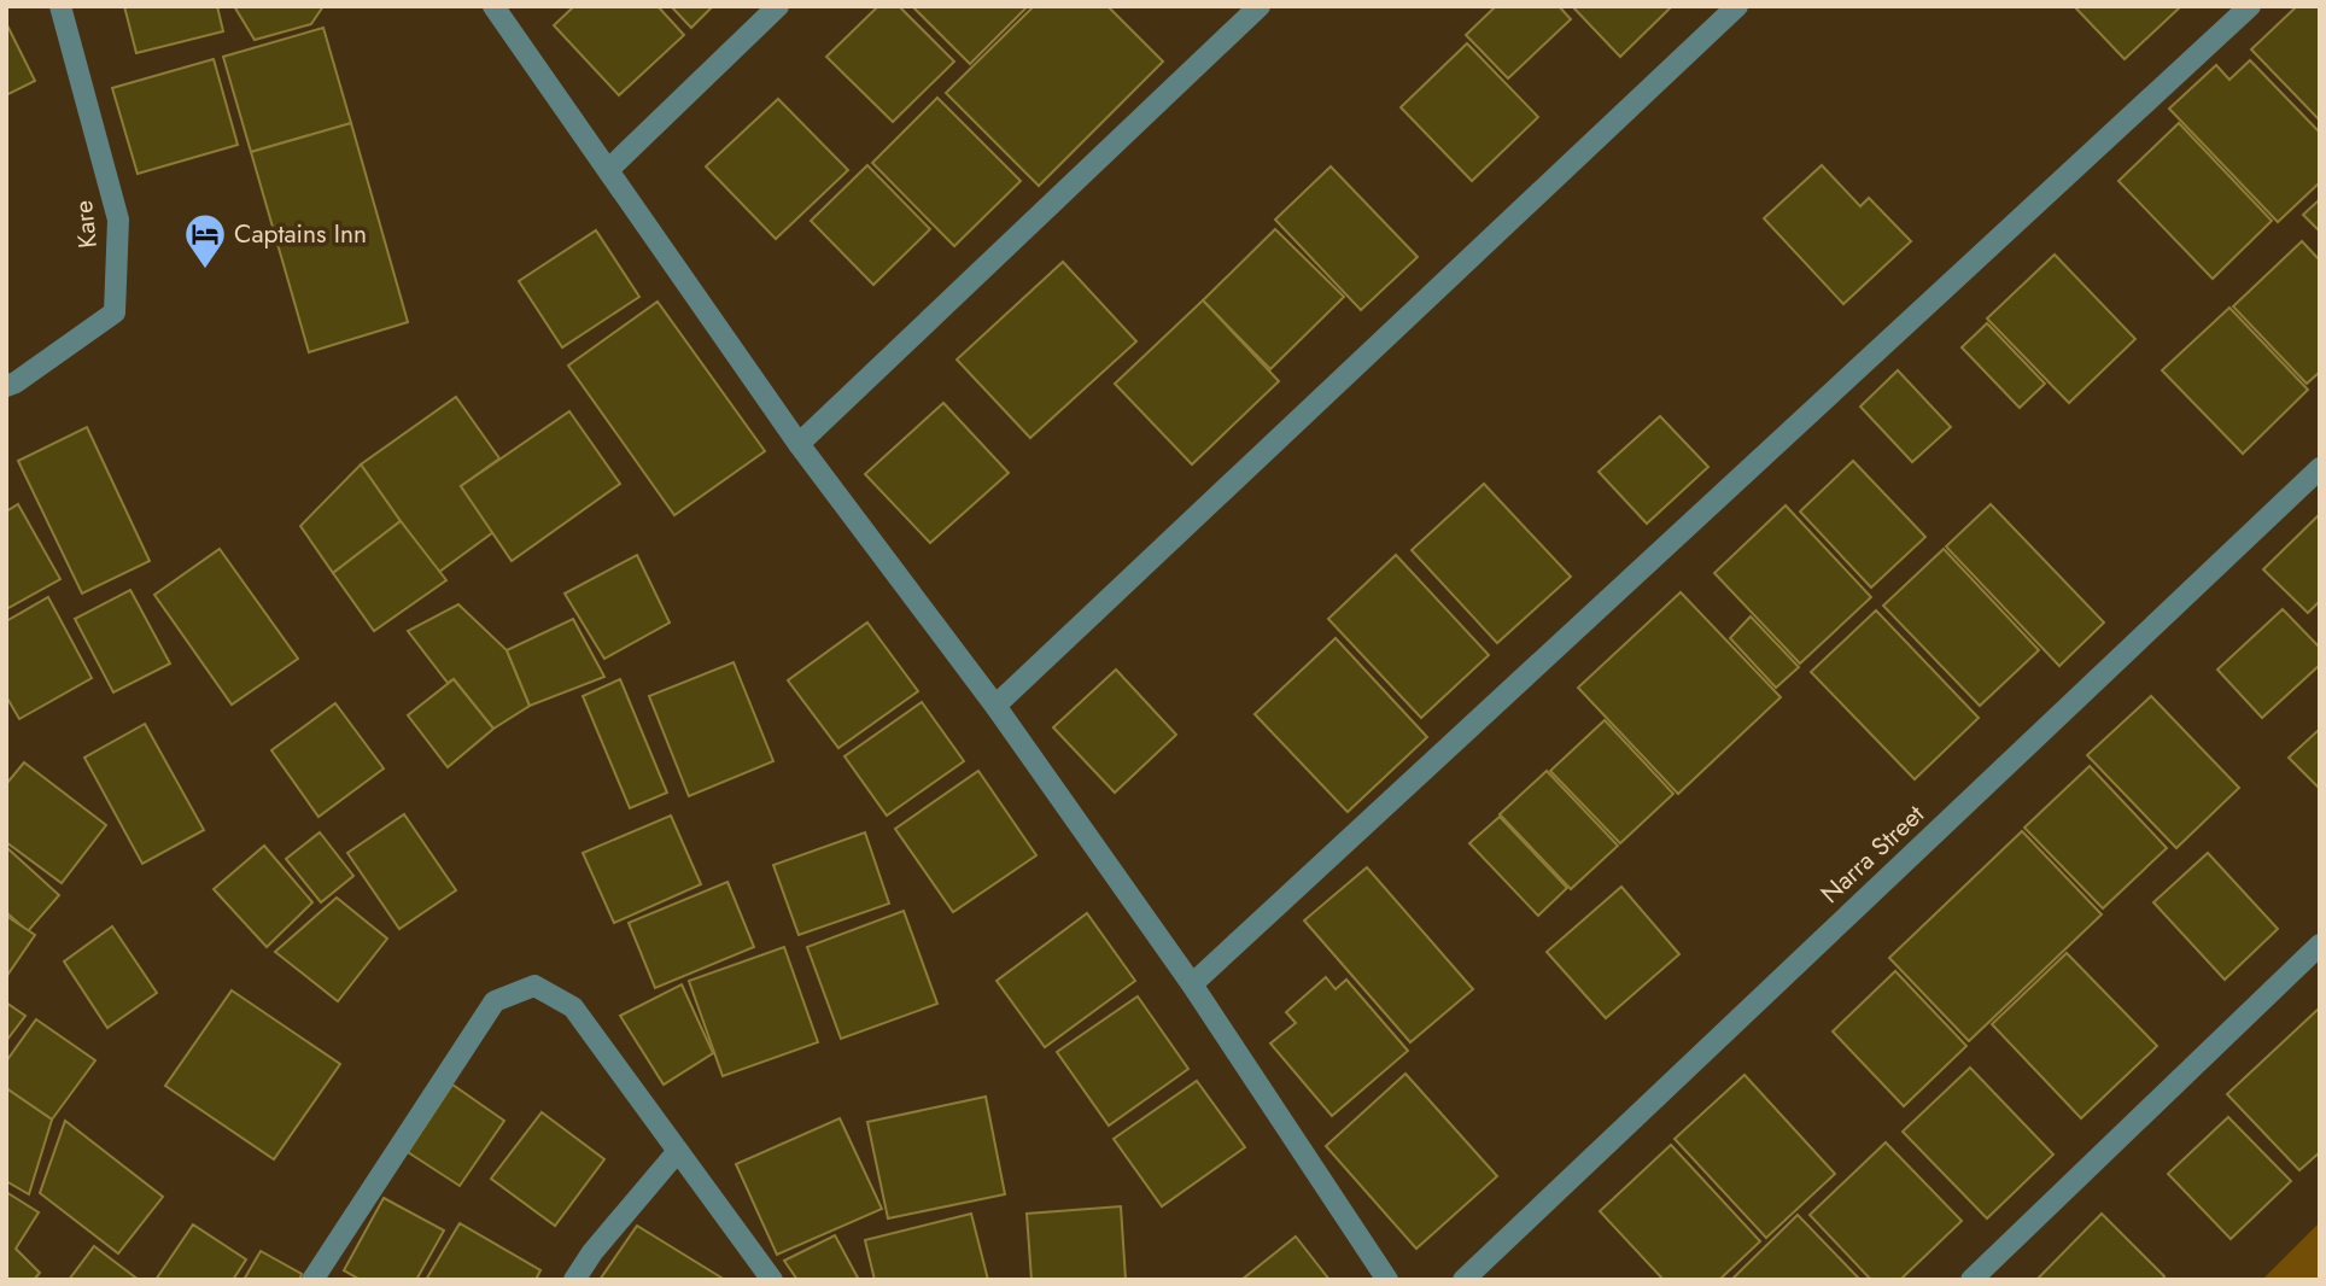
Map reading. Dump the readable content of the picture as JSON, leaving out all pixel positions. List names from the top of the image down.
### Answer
{
  "streets": {
    "street": ["Kare", "Narra Street"]
  },
  "places": {
    "hotel": ["Captains Inn"]
  }
}
